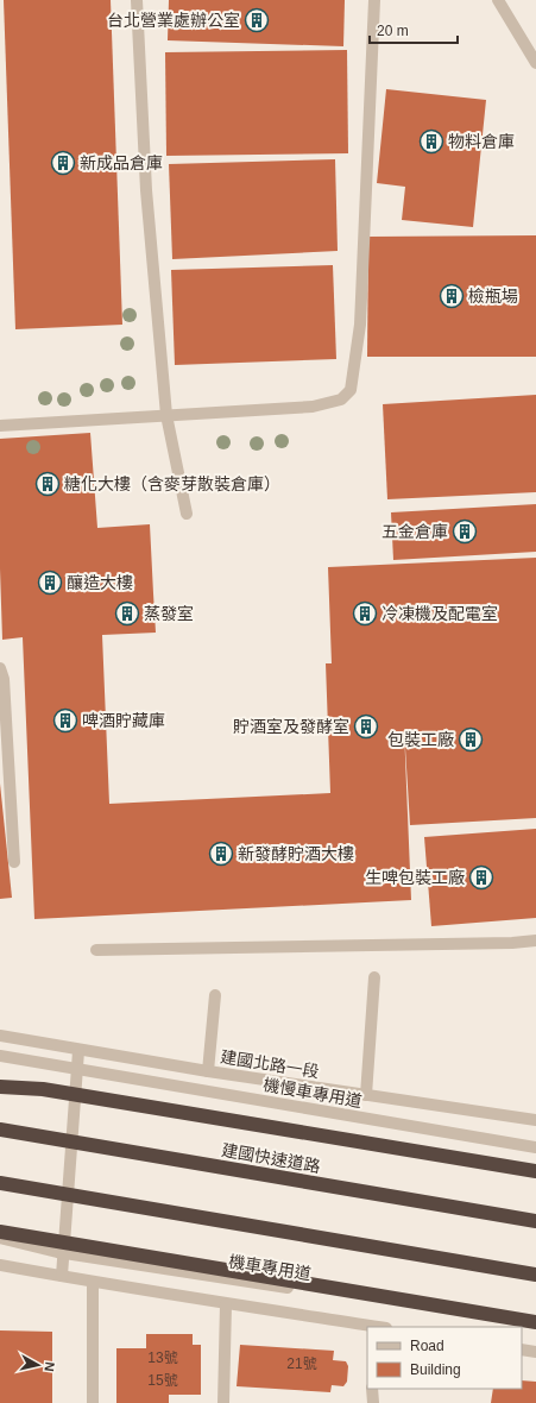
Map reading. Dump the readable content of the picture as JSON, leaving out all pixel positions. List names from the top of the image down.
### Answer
{
  "streets": {
    "highway": ["建國快速道路"],
    "street": ["建國北路一段", "機慢車專用道", "機車專用道"]
  },
  "places": {
    "building": [
      "台北營業處辦公室",
      "物料倉庫",
      "新成品倉庫",
      "檢瓶場",
      "糖化大樓（含麥芽散裝倉庫）",
      "五金倉庫",
      "釀造大樓",
      "蒸發室",
      "冷凍機及配電室",
      "啤酒貯藏庫",
      "貯酒室及發酵室",
      "包裝工廠",
      "新發酵貯酒大樓",
      "生啤包裝工廠"
    ]
  },
  "house_numbers": ["13號", "21號", "15號"],
  "legend": ["Road", "Building"],
  "scale_bar": "20 m",
  "north": "right"
}
